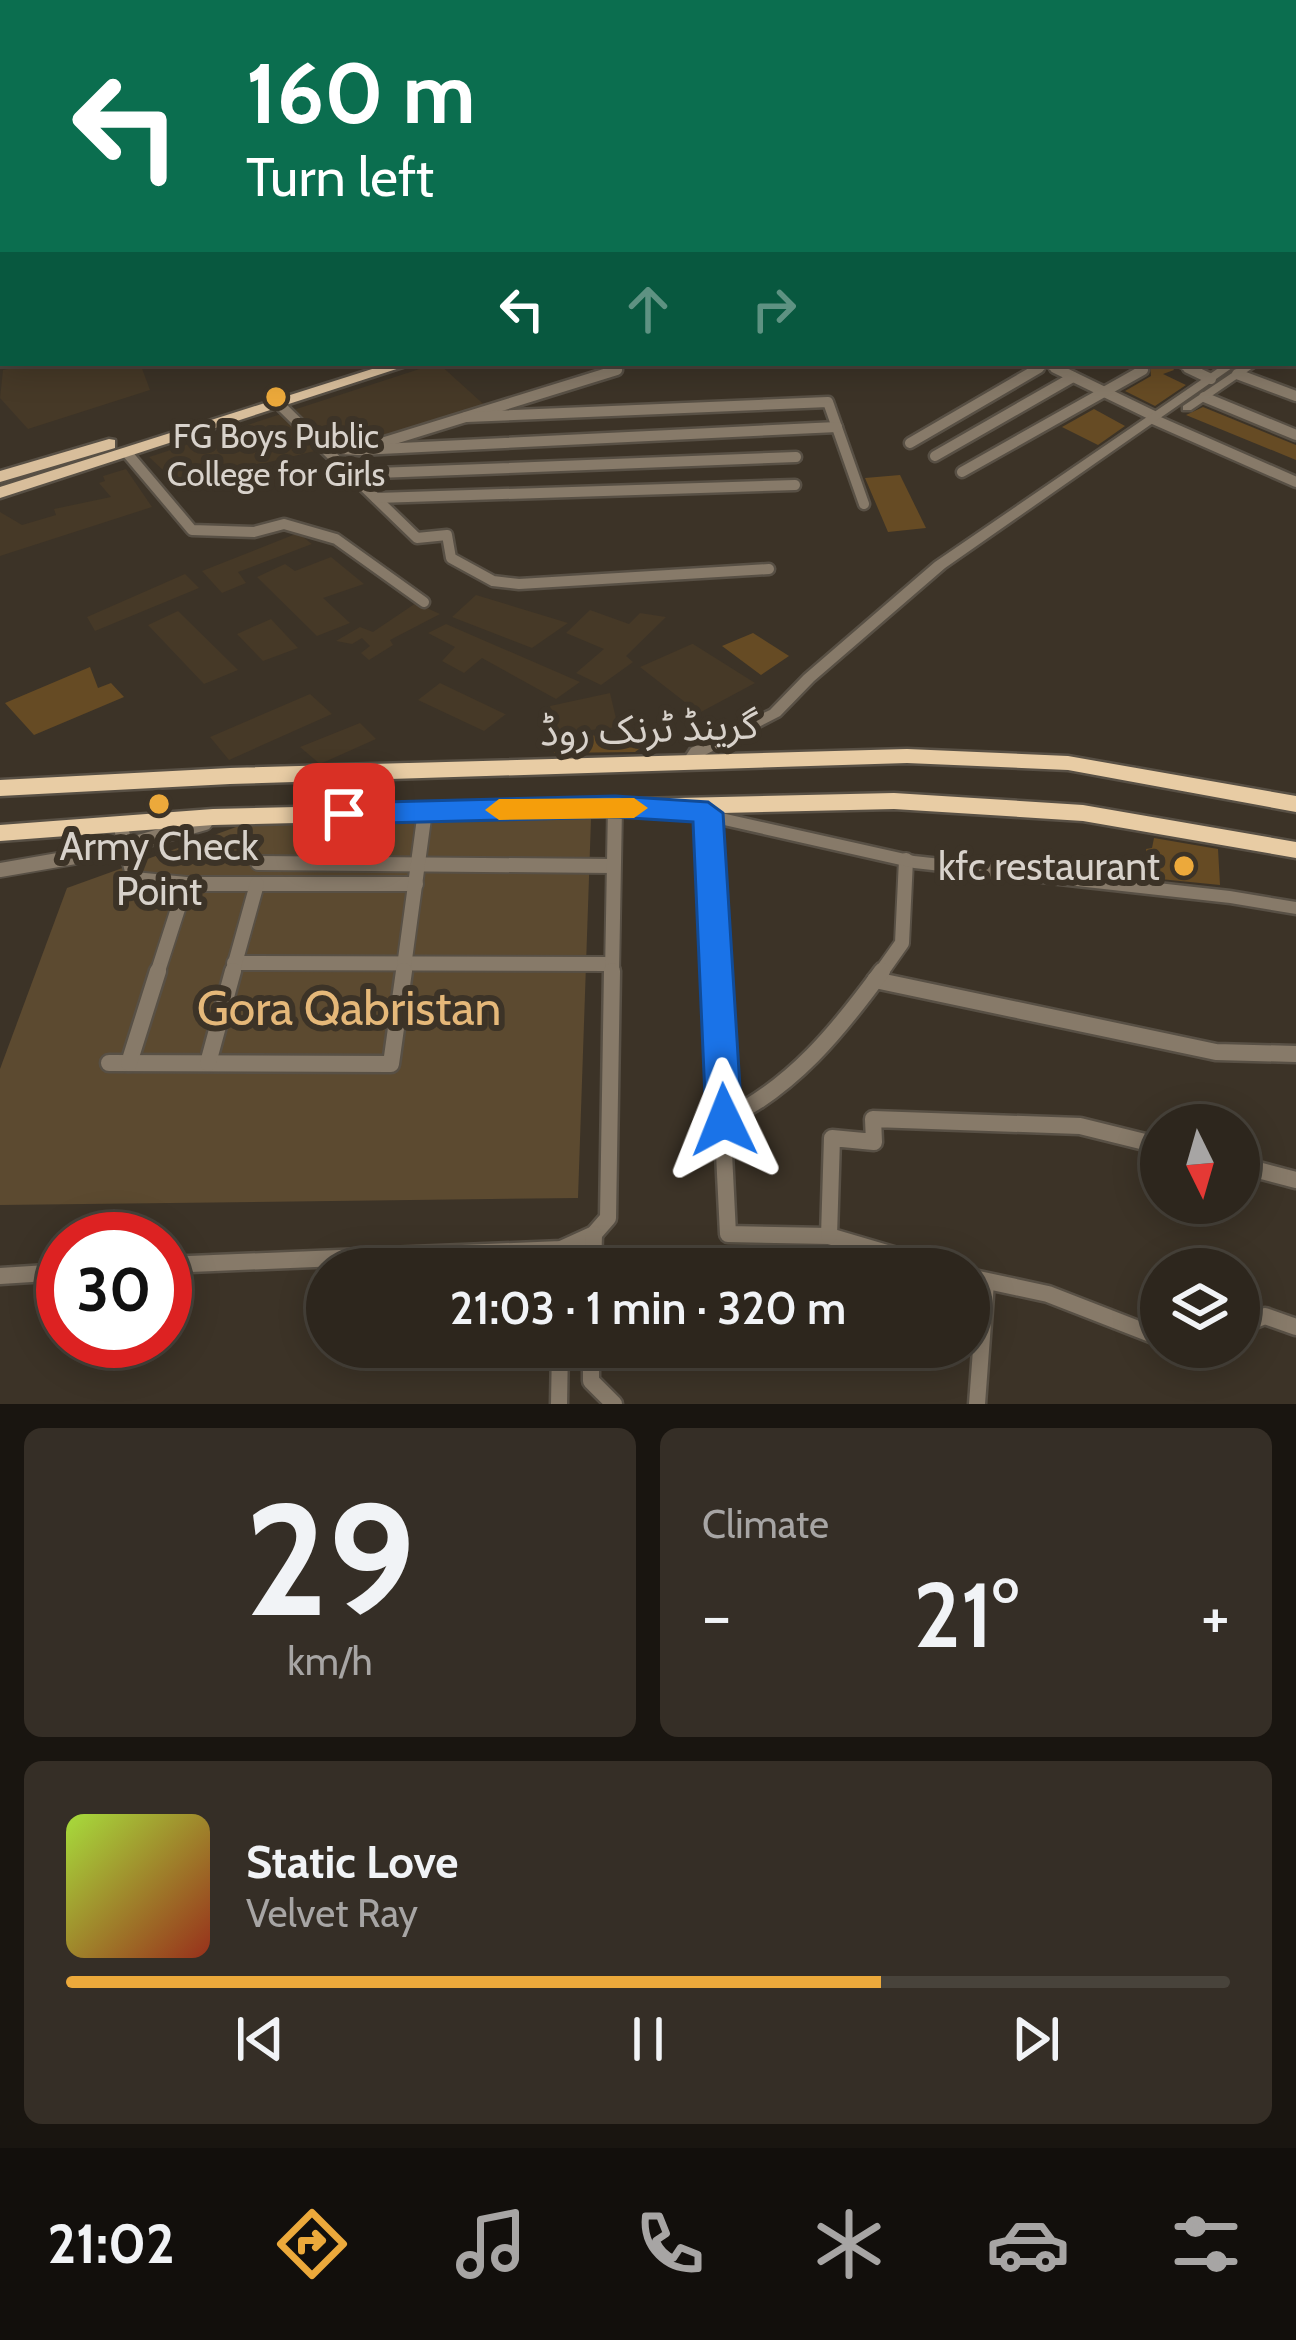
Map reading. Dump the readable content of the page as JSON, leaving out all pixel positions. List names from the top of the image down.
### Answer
{
  "streets": {
    "highway": ["گرینڈ ٹرنک روڈ"]
  },
  "parks": ["Gora Qabristan"],
  "places": ["FG Boys Public College for Girls", "Army Check Point", "kfc restaurant"],
  "north": "bottom",
  "page": {
    "turn": ["160 m", "Turn left"],
    "limit": "30",
    "trip": "21:03 · 1 min · 320 m",
    "tile": [
      ["29", "km/h"],
      "Climate"
    ],
    "heat": ["−", "21°", "+"],
    "song": ["Static Love", "Velvet Ray"],
    "tabs": "21:02"
  }
}
